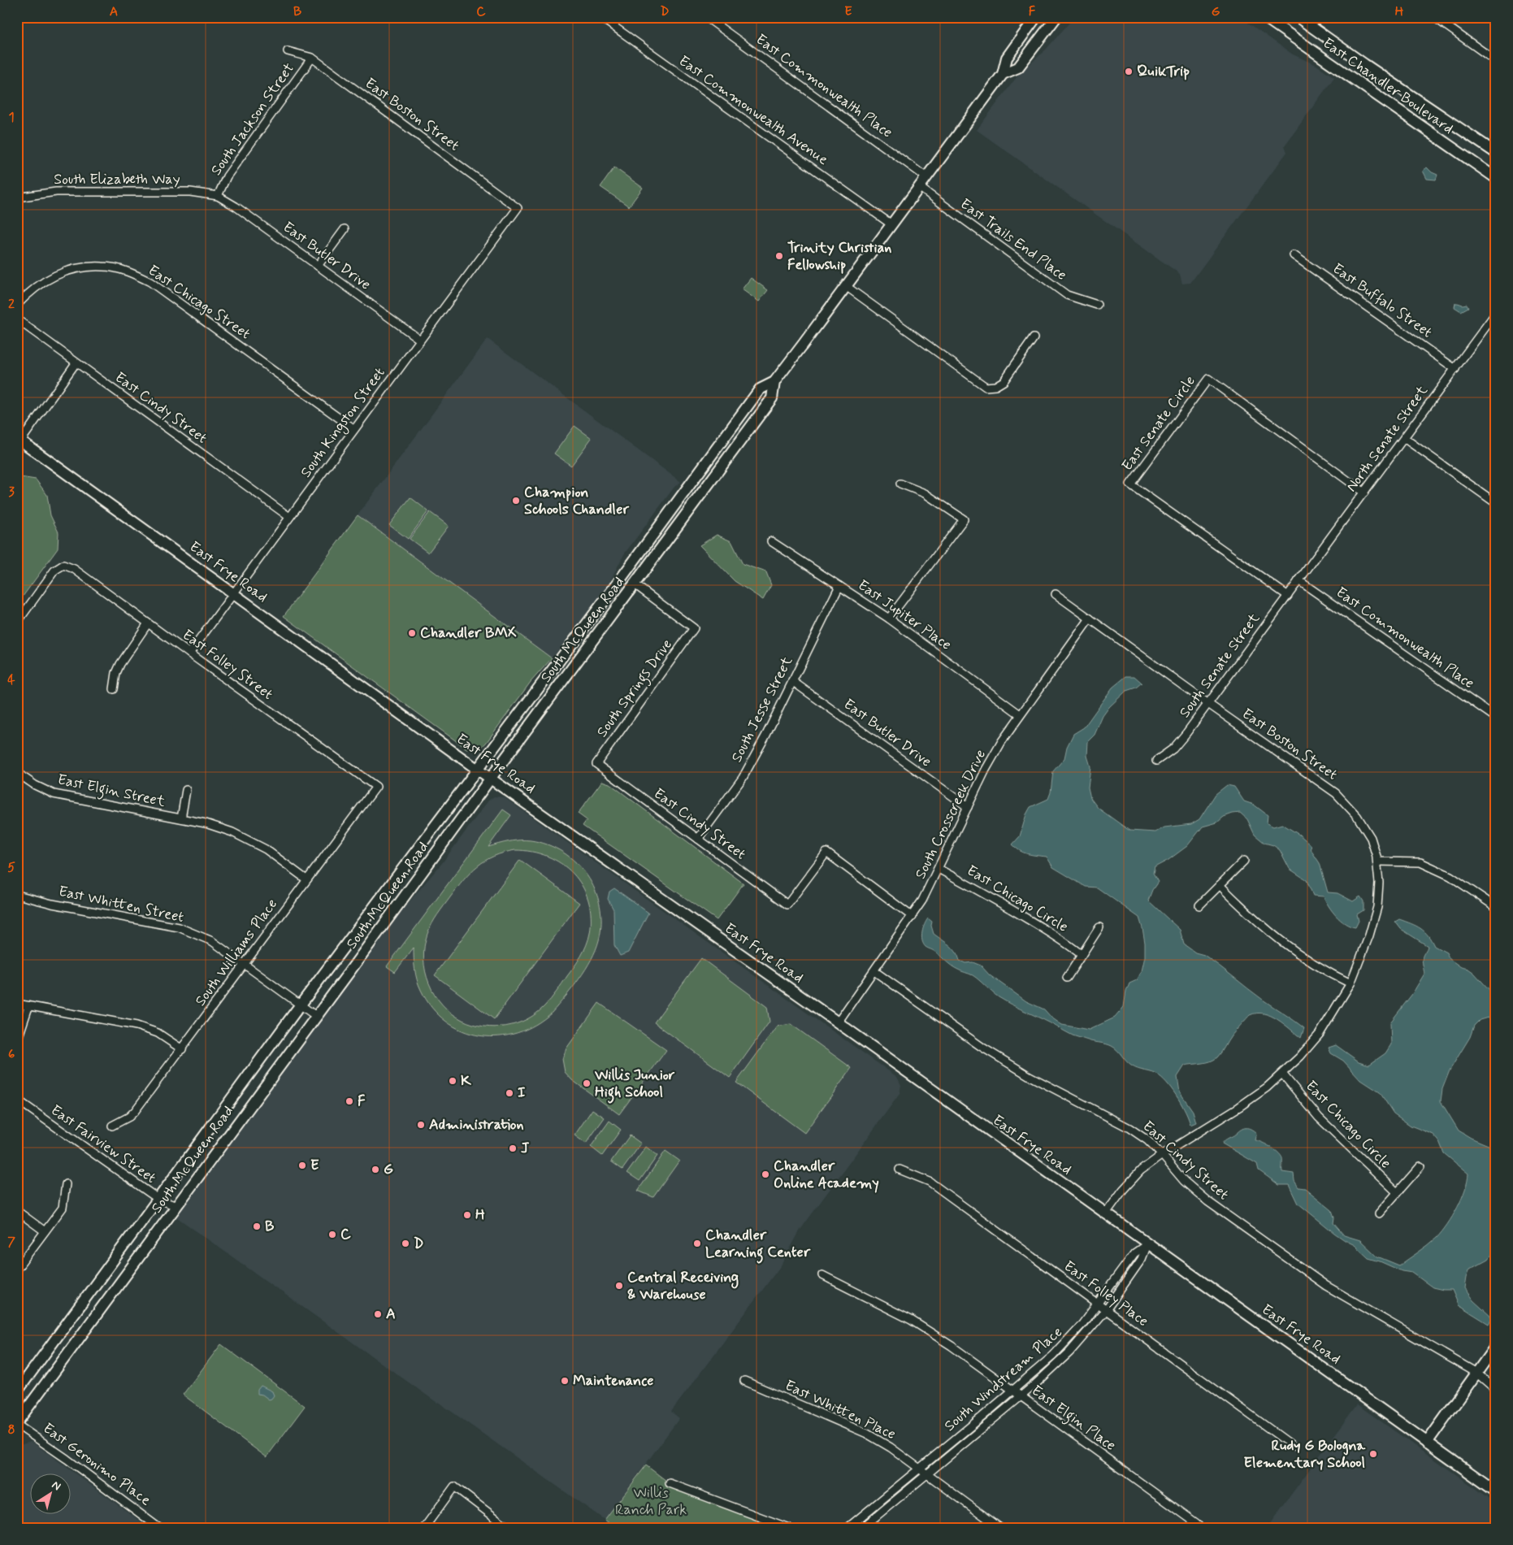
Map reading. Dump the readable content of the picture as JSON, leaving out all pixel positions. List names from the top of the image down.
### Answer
{
  "streets": {
    "main road": ["East Chandler Boulevard", "East Frye Road", "South McQueen Road"],
    "street": [
      "East Commonwealth Place",
      "East Commonwealth Avenue",
      "East Boston Street",
      "South Jackson Street",
      "South Elizabeth Way",
      "East Trails End Place",
      "East Butler Drive",
      "East Buffalo Street",
      "East Chicago Street",
      "East Cindy Street",
      "South Kingston Street",
      "East Senate Circle",
      "North Senate Street",
      "East Jupiter Place",
      "East Folley Street",
      "South Senate Street",
      "South Springs Drive",
      "South Jesse Street",
      "East Elgin Street",
      "South Crosscreek Drive",
      "East Chicago Circle",
      "East Whitten Street",
      "South Williams Place",
      "East Fairview Street",
      "East Folley Place",
      "South Windstream Place",
      "East Whitten Place",
      "East Elgin Place",
      "East Geronimo Place"
    ]
  },
  "crossings": [
    ["East Commonwealth Place", "North Senate Street"],
    ["East Commonwealth Place", "South McQueen Road"],
    ["East Commonwealth Place", "South Senate Street"],
    ["East Commonwealth Avenue", "South McQueen Road"],
    ["East Boston Street", "South Jackson Street"],
    ["East Boston Street", "South Kingston Street"],
    ["East Boston Street", "South Senate Street"],
    ["East Boston Street", "South Crosscreek Drive"],
    ["South Jackson Street", "South Elizabeth Way"],
    ["South Jackson Street", "East Butler Drive"],
    ["South Elizabeth Way", "East Butler Drive"],
    ["East Trails End Place", "South McQueen Road"],
    ["East Butler Drive", "South Kingston Street"],
    ["East Butler Drive", "South Jesse Street"],
    ["East Butler Drive", "South Crosscreek Drive"],
    ["East Buffalo Street", "North Senate Street"],
    ["East Chicago Street", "South Kingston Street"],
    ["East Cindy Street", "South Kingston Street"],
    ["East Cindy Street", "South Springs Drive"],
    ["East Cindy Street", "South Jesse Street"],
    ["East Cindy Street", "South Crosscreek Drive"],
    ["South Kingston Street", "East Frye Road"],
    ["South Kingston Street", "East Folley Street"],
    ["East Senate Circle", "North Senate Street"],
    ["East Senate Circle", "South Senate Street"],
    ["North Senate Street", "South Senate Street"],
    ["East Frye Road", "South McQueen Road"],
    ["East Frye Road", "South Crosscreek Drive"],
    ["East Frye Road", "South Windstream Place"],
    ["East Jupiter Place", "South Jesse Street"],
    ["East Jupiter Place", "South Crosscreek Drive"],
    ["South McQueen Road", "South Springs Drive"],
    ["South McQueen Road", "East Whitten Street"],
    ["South McQueen Road", "East Fairview Street"],
    ["South McQueen Road", "East Geronimo Place"],
    ["East Folley Street", "South Williams Place"],
    ["East Elgin Street", "South Williams Place"],
    ["South Crosscreek Drive", "East Chicago Circle"],
    ["East Whitten Street", "South Williams Place"],
    ["East Folley Place", "South Windstream Place"],
    ["South Windstream Place", "East Whitten Place"],
    ["South Windstream Place", "East Elgin Place"]
  ],
  "parks": ["Willis Ranch Park"],
  "places": [
    "QuikTrip",
    "Trinity Christian Fellowship",
    "Champion Schools Chandler",
    "Chandler BMX",
    "K",
    "Willis Junior High School",
    "I",
    "F",
    "Administration",
    "J",
    "E",
    "G",
    "Chandler Online Academy",
    "H",
    "B",
    "C",
    "D",
    "Chandler Learning Center",
    "Central Receiving & Warehouse",
    "A",
    "Maintenance",
    "Rudy G Bologna Elementary School"
  ],
  "north": "top right",
  "grid": {
    "columns": [
      "A",
      "B",
      "C",
      "D",
      "E",
      "F",
      "G",
      "H"
    ],
    "rows": [
      "1",
      "2",
      "3",
      "4",
      "5",
      "6",
      "7",
      "8"
    ]
  }
}
